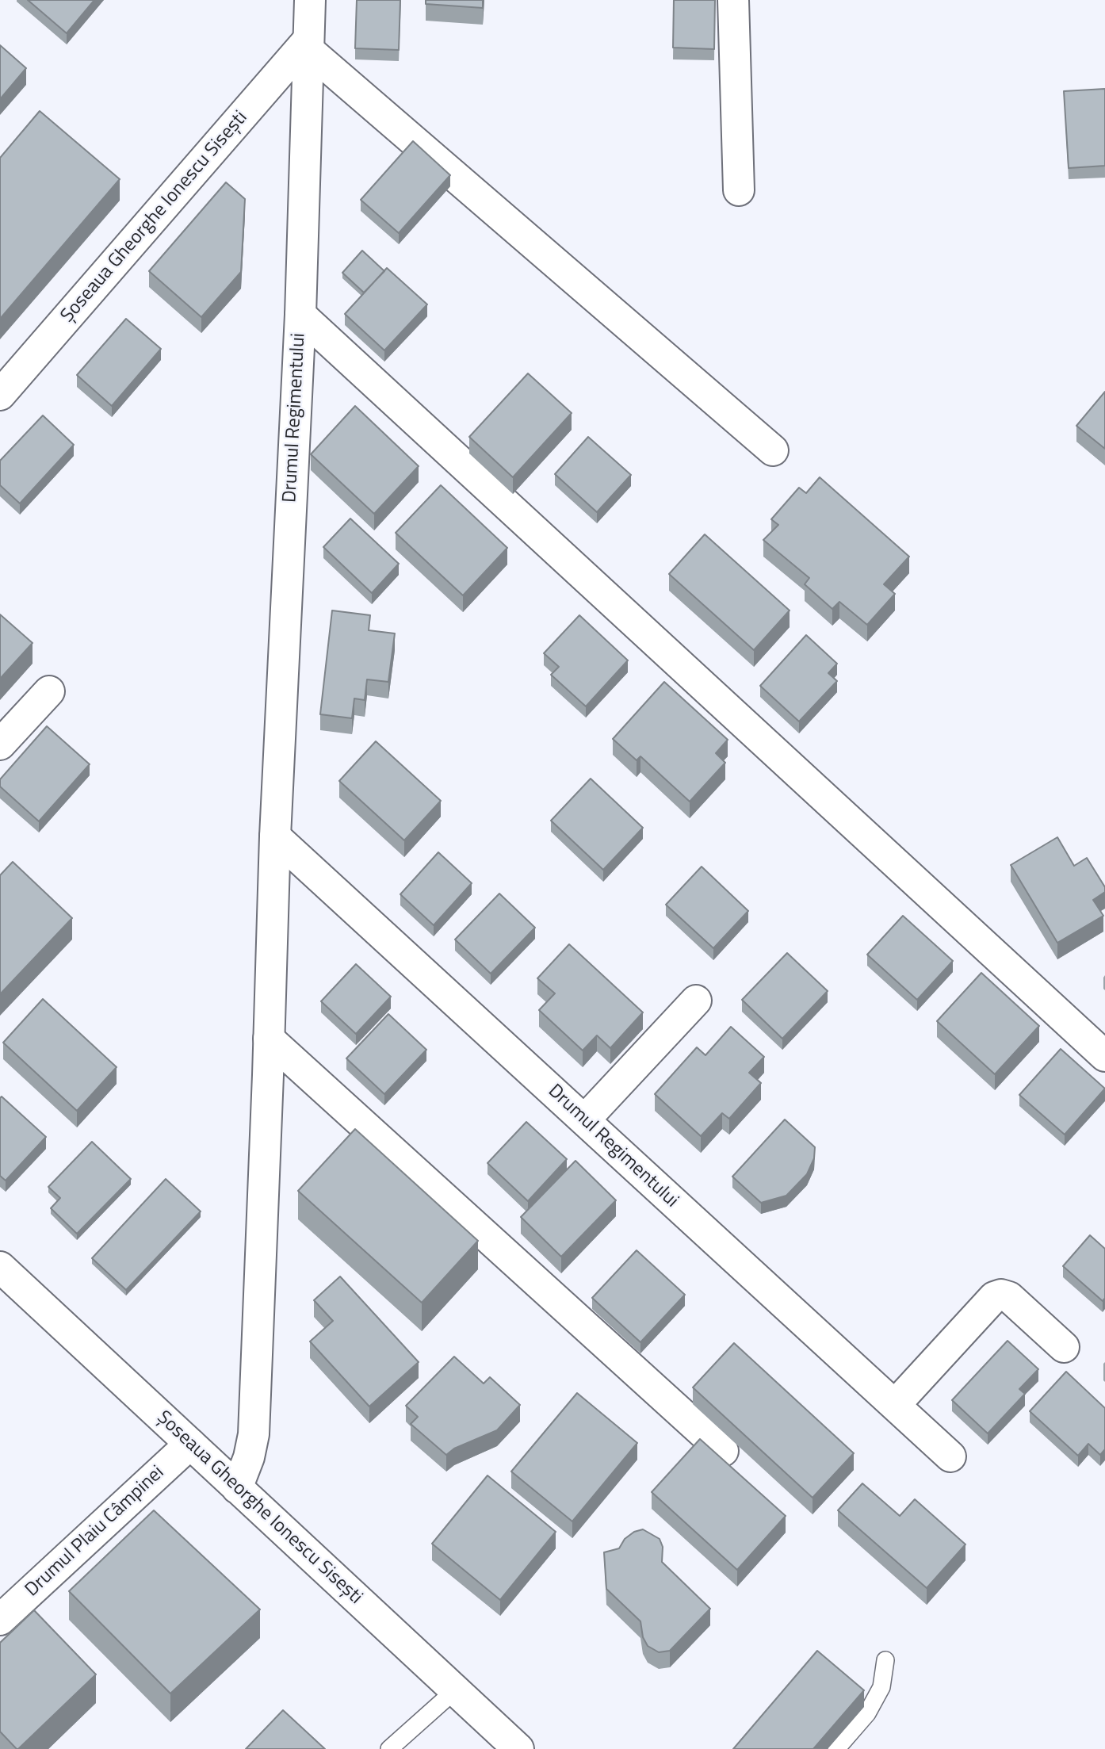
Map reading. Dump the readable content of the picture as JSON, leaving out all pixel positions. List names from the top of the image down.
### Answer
{
  "streets": {
    "street": ["Șoseaua Gheorghe Ionescu Sisești", "Drumul Regimentului", "Drumul Plaiu Câmpinei"]
  },
  "crossings": [
    ["Șoseaua Gheorghe Ionescu Sisești", "Drumul Regimentului"],
    ["Șoseaua Gheorghe Ionescu Sisești", "Drumul Plaiu Câmpinei"]
  ]
}
